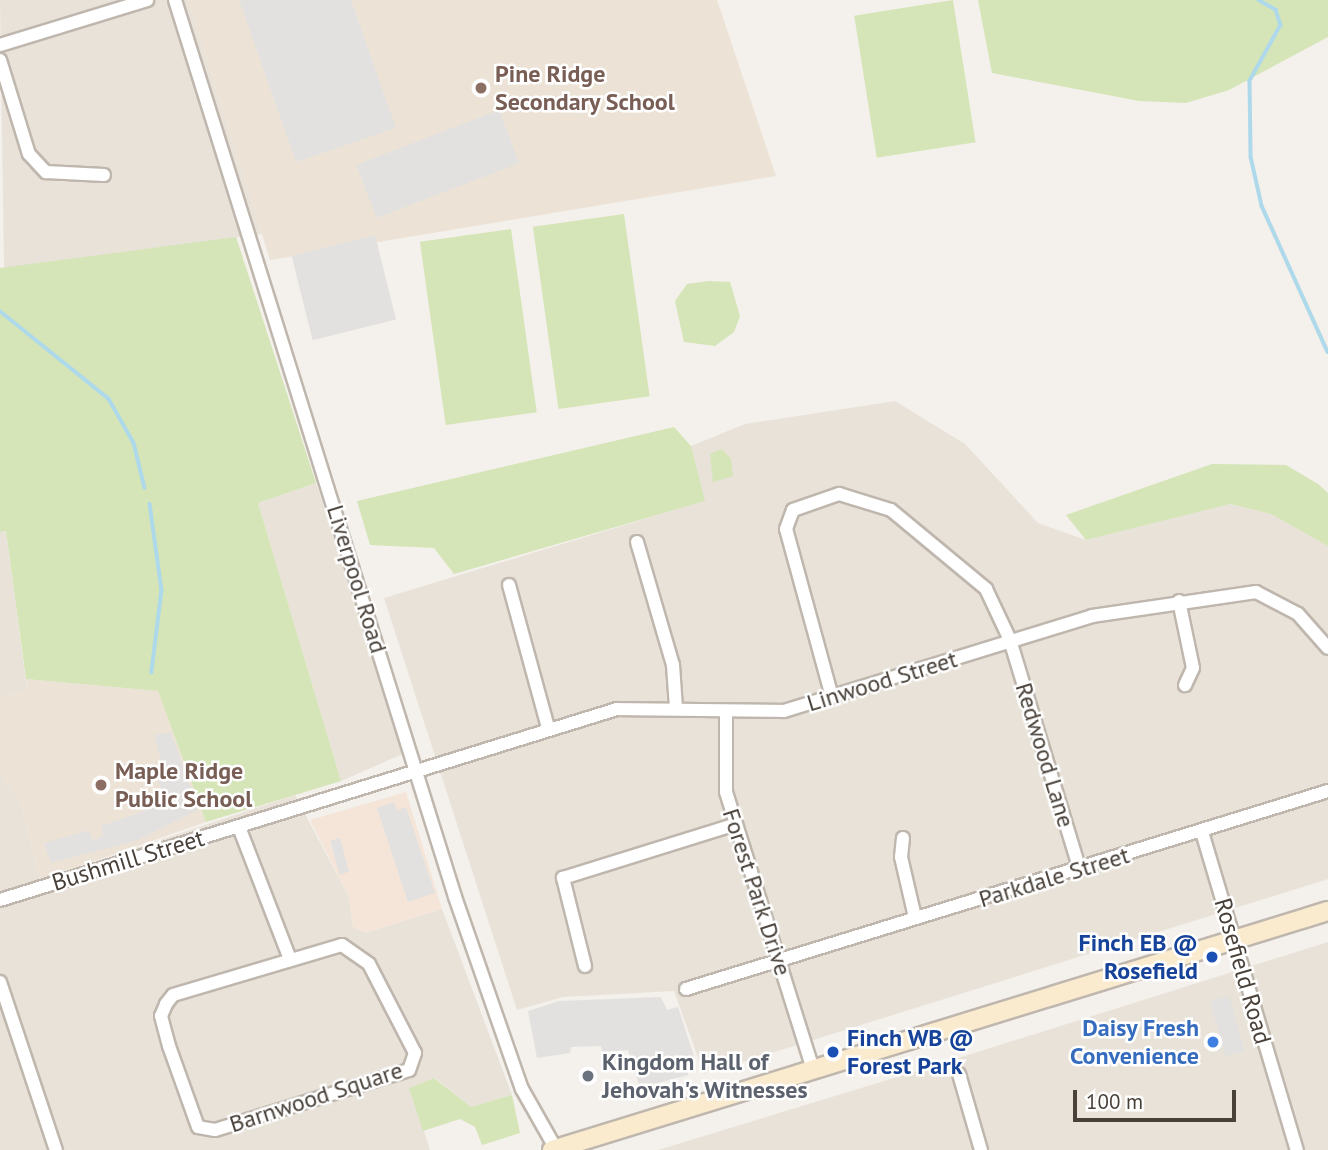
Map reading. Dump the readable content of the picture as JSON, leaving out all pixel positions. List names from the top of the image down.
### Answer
{
  "streets": {
    "street": [
      "Liverpool Road",
      "Linwood Street",
      "Redwood Lane",
      "Bushmill Street",
      "Parkdale Street",
      "Forest Park Drive",
      "Rosefield Road",
      "Barnwood Square"
    ]
  },
  "crossings": [
    ["Liverpool Road", "Linwood Street"],
    ["Liverpool Road", "Bushmill Street"],
    ["Linwood Street", "Redwood Lane"],
    ["Linwood Street", "Bushmill Street"],
    ["Linwood Street", "Forest Park Drive"],
    ["Redwood Lane", "Parkdale Street"],
    ["Parkdale Street", "Forest Park Drive"],
    ["Parkdale Street", "Rosefield Road"]
  ],
  "places": [
    "Pine Ridge Secondary School",
    "Maple Ridge Public School",
    "Finch EB @ Rosefield",
    "Daisy Fresh Convenience",
    "Finch WB @ Forest Park",
    "Kingdom Hall of Jehovah's Witnesses"
  ],
  "scale_bar": "100 m"
}
